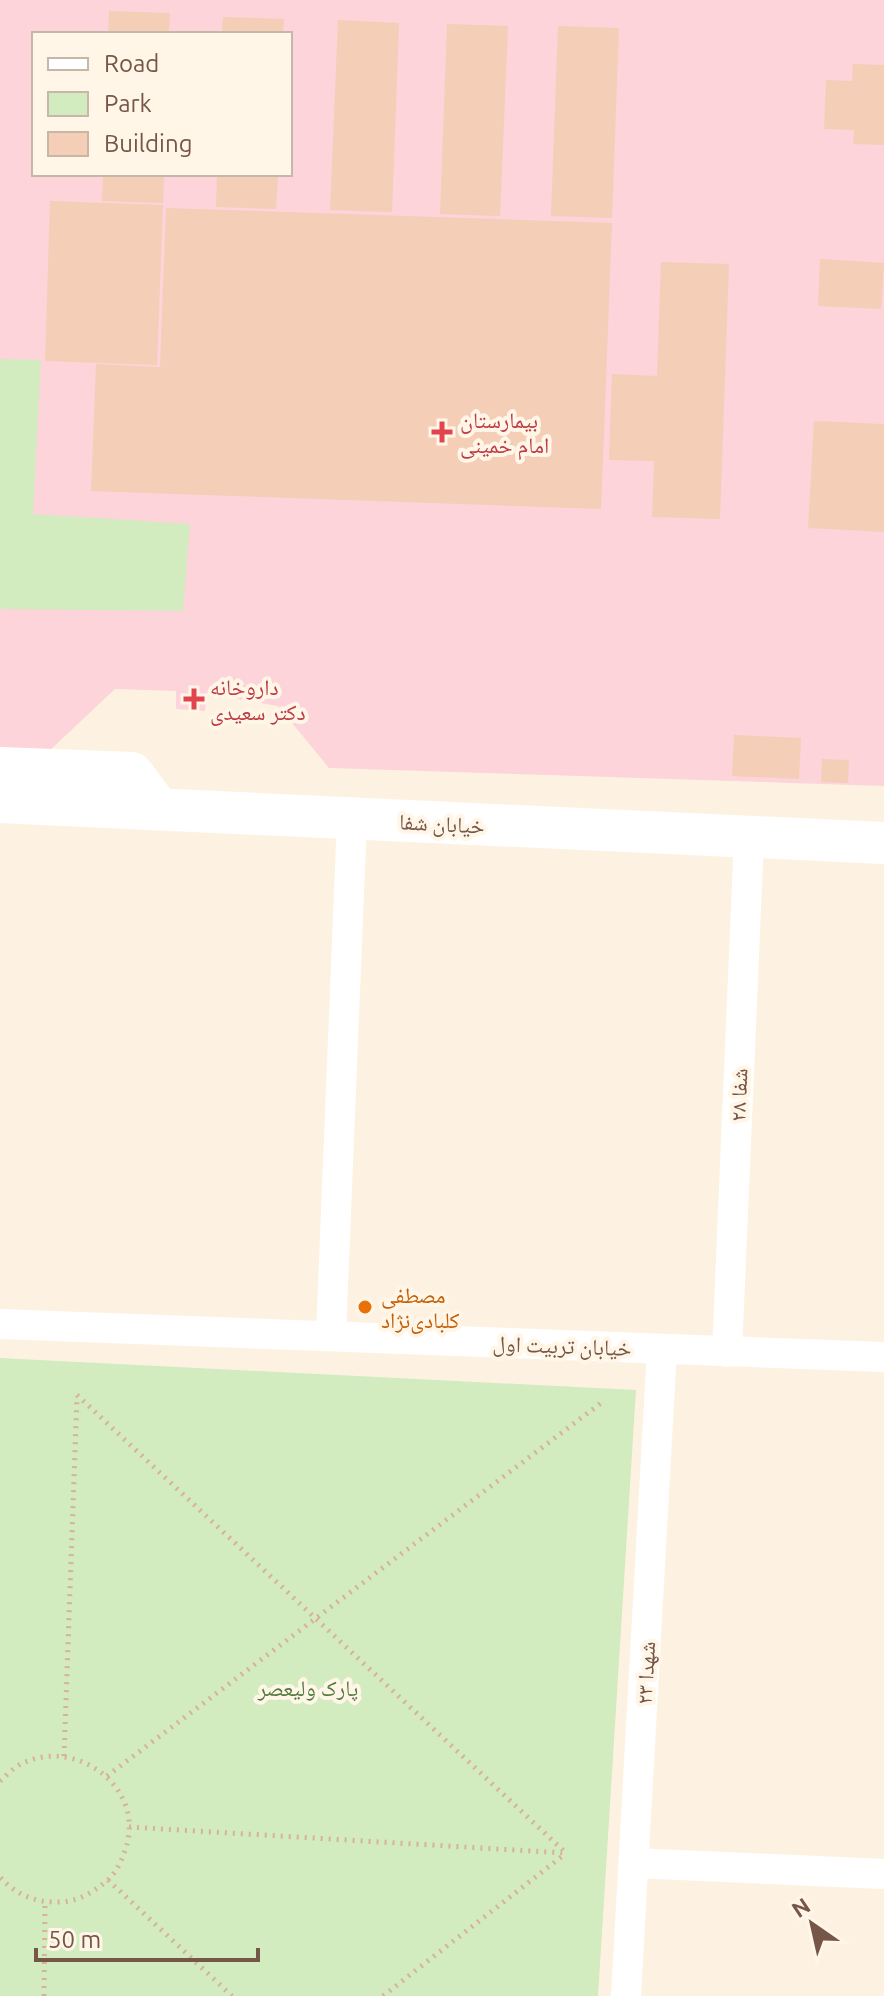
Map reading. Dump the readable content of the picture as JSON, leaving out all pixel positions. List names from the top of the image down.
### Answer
{
  "streets": {
    "street": [
      "خیابان شفا",
      "شفا ۲۸",
      "خیابان تربیت اول",
      "شهدا ۲۳"
    ]
  },
  "crossings": [
    ["خیابان شفا", "شفا ۲۸"],
    ["شفا ۲۸", "خیابان تربیت اول"],
    ["خیابان تربیت اول", "شهدا ۲۳"]
  ],
  "parks": ["پارک ولیعصر"],
  "places": {
    "health": ["بیمارستان امام خمینی", "داروخانه دکتر سعیدی"],
    "other": ["مصطفی کلبادی‌نژاد"]
  },
  "legend": ["Road", "Park", "Building"],
  "scale_bar": "50 m",
  "north": "top left"
}
